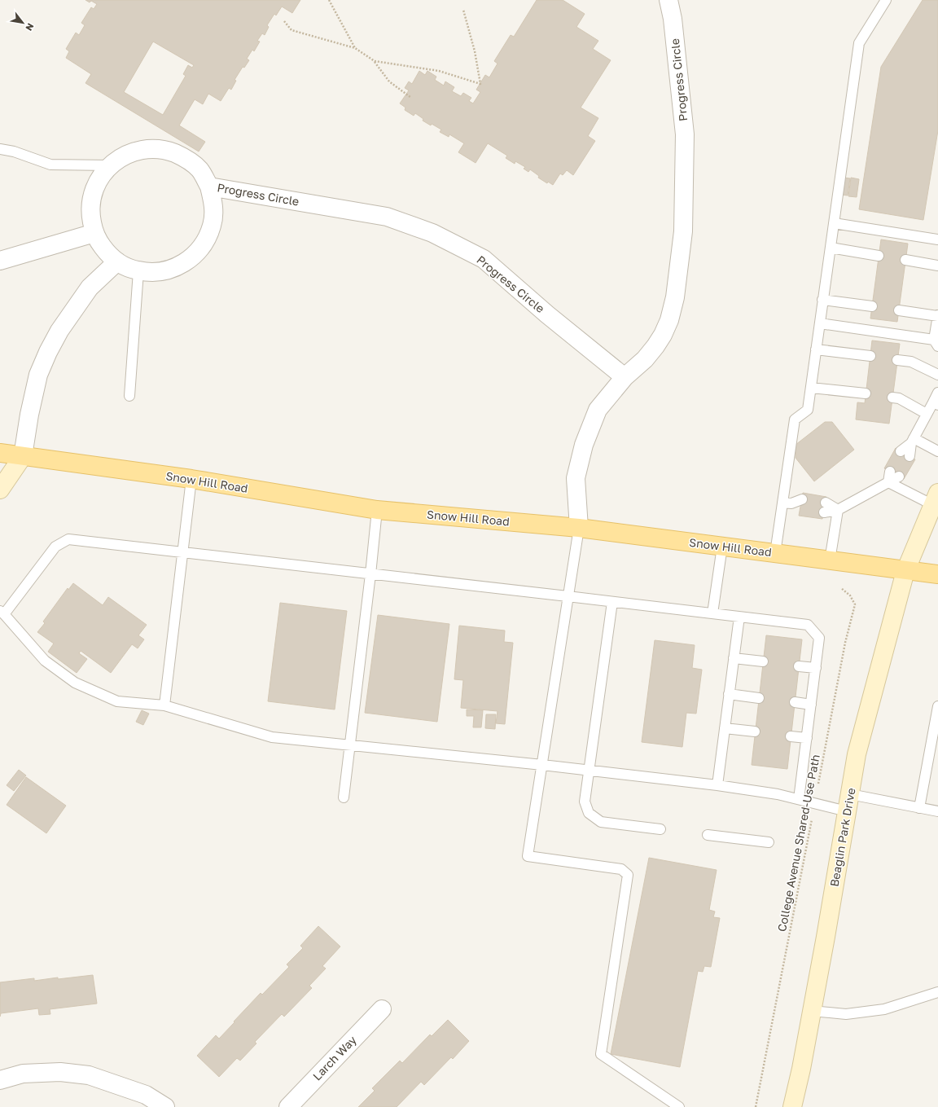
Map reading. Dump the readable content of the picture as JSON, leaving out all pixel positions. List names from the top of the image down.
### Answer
{
  "streets": {
    "main road": ["Snow Hill Road", "Beaglin Park Drive"],
    "street": ["Progress Circle", "Larch Way"],
    "path": ["College Avenue Shared-Use Path"]
  },
  "crossings": [
    ["Progress Circle", "Snow Hill Road"],
    ["Snow Hill Road", "Beaglin Park Drive"]
  ],
  "north": "bottom right"
}
